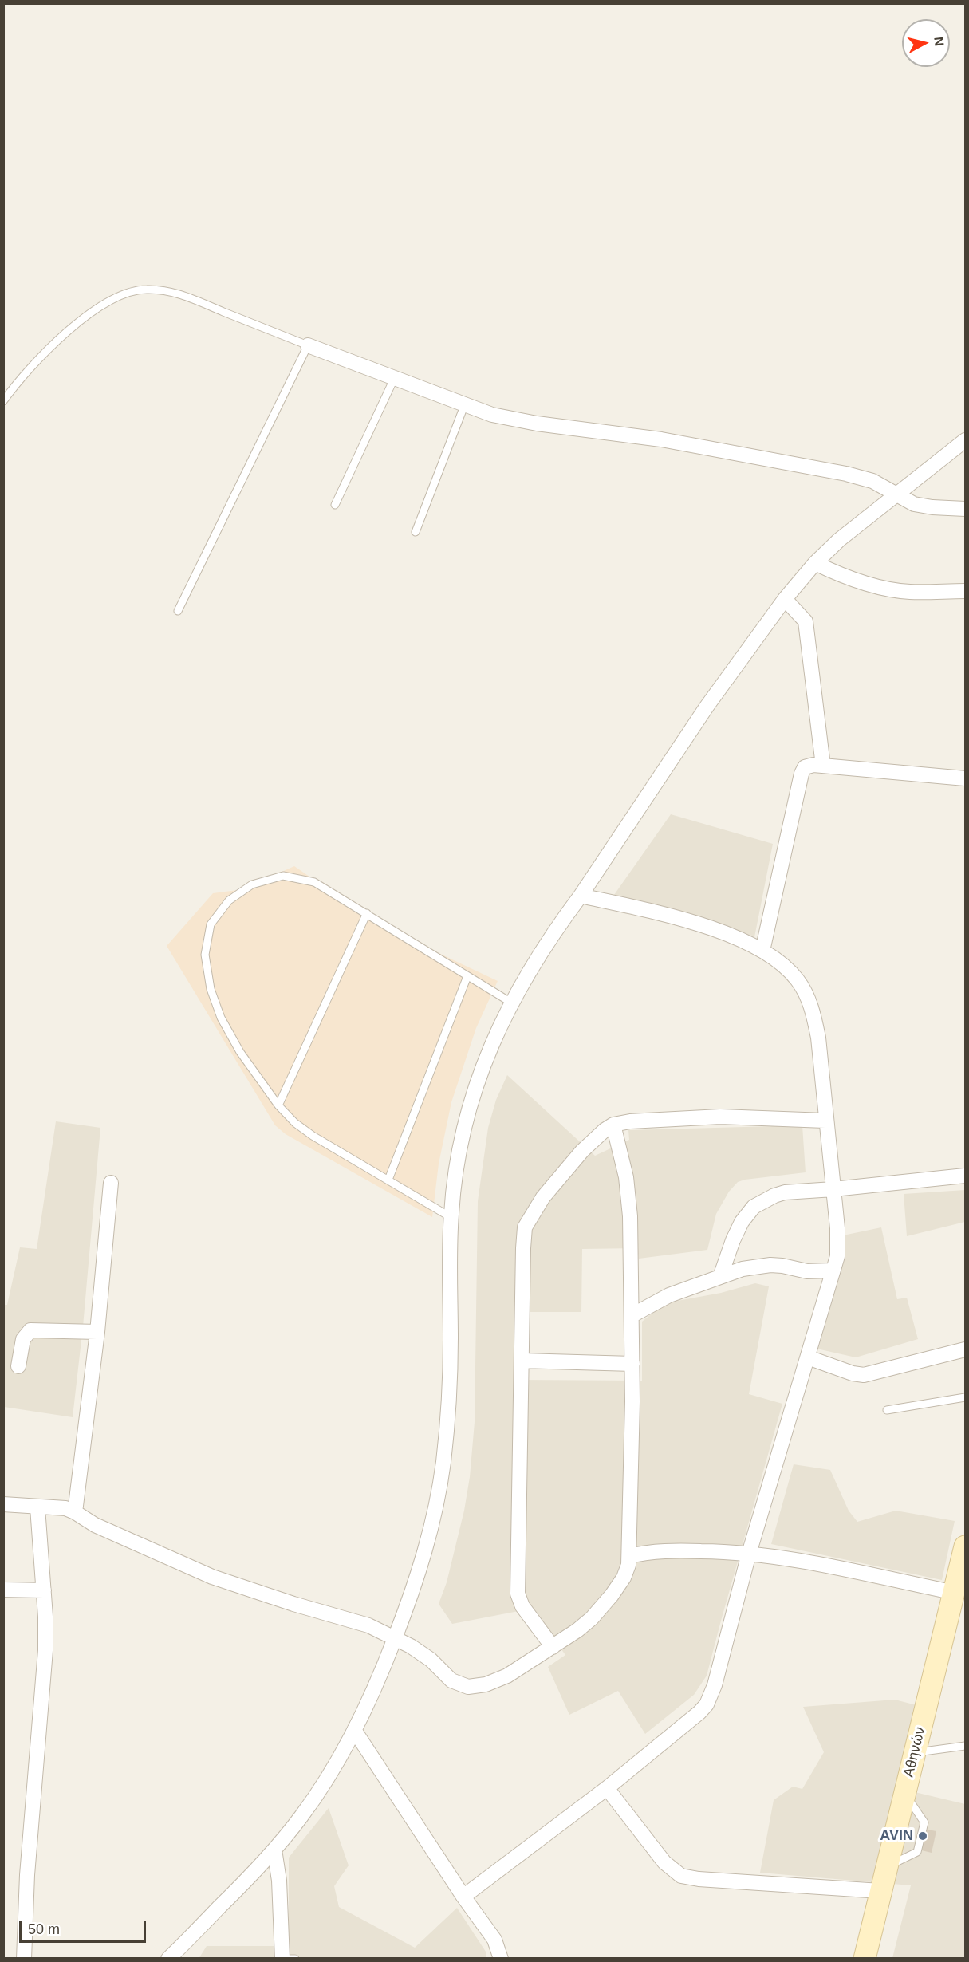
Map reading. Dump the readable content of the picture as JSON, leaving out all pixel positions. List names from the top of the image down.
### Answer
{
  "streets": {
    "main road": ["Αθηνών"]
  },
  "places": ["AVIN"],
  "scale_bar": "50 m",
  "north": "right"
}
